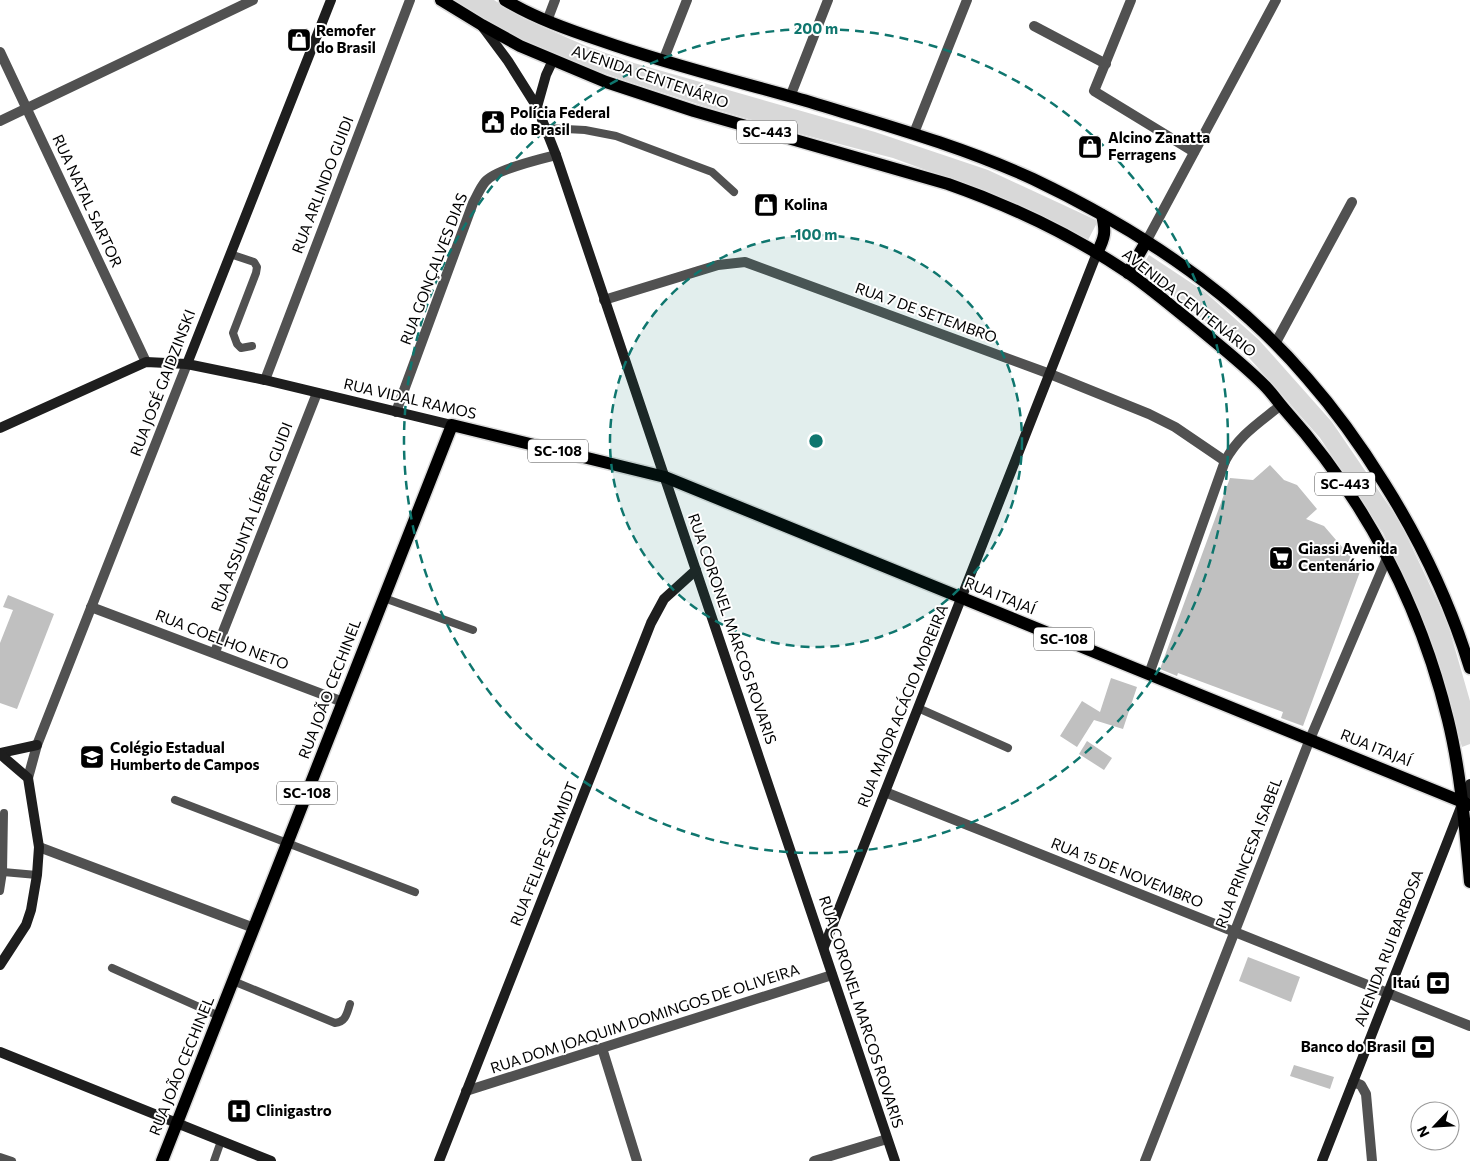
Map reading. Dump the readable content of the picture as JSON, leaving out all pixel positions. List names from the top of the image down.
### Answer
{
  "streets": {
    "main road": [
      "AVENIDA CENTENÁRIO",
      "SC-443",
      "RUA VIDAL RAMOS",
      "SC-108",
      "RUA ITAJAÍ",
      "RUA JOÃO CECHINEL"
    ],
    "street": [
      "RUA ARLINDO GUIDI",
      "RUA NATAL SARTOR",
      "RUA GONÇALVES DIAS",
      "RUA 7 DE SETEMBRO",
      "RUA JOSÉ GAIDZINSKI",
      "RUA ASSUNTA LÍBERA GUIDI",
      "RUA CORONEL MARCOS ROVARIS",
      "RUA COELHO NETO",
      "RUA MAJOR ACÁCIO MOREIRA",
      "RUA PRINCESA ISABEL",
      "RUA FELIPE SCHMIDT",
      "RUA 15 DE NOVEMBRO",
      "AVENIDA RUI BARBOSA",
      "RUA DOM JOAQUIM DOMINGOS DE OLIVEIRA"
    ]
  },
  "crossings": [
    ["AVENIDA CENTENÁRIO", "RUA ITAJAÍ"],
    ["AVENIDA CENTENÁRIO", "RUA CORONEL MARCOS ROVARIS"],
    ["AVENIDA CENTENÁRIO", "RUA MAJOR ACÁCIO MOREIRA"],
    ["AVENIDA CENTENÁRIO", "RUA PRINCESA ISABEL"],
    ["AVENIDA CENTENÁRIO", "AVENIDA RUI BARBOSA"],
    ["RUA ARLINDO GUIDI", "RUA VIDAL RAMOS"],
    ["RUA NATAL SARTOR", "RUA VIDAL RAMOS"],
    ["RUA GONÇALVES DIAS", "RUA VIDAL RAMOS"],
    ["RUA GONÇALVES DIAS", "RUA CORONEL MARCOS ROVARIS"],
    ["RUA 7 DE SETEMBRO", "RUA CORONEL MARCOS ROVARIS"],
    ["RUA 7 DE SETEMBRO", "RUA MAJOR ACÁCIO MOREIRA"],
    ["RUA JOSÉ GAIDZINSKI", "RUA VIDAL RAMOS"],
    ["RUA JOSÉ GAIDZINSKI", "RUA COELHO NETO"],
    ["RUA VIDAL RAMOS", "RUA ASSUNTA LÍBERA GUIDI"],
    ["RUA VIDAL RAMOS", "RUA ITAJAÍ"],
    ["RUA VIDAL RAMOS", "RUA CORONEL MARCOS ROVARIS"],
    ["RUA VIDAL RAMOS", "RUA JOÃO CECHINEL"],
    ["RUA ASSUNTA LÍBERA GUIDI", "RUA COELHO NETO"],
    ["RUA ITAJAÍ", "RUA CORONEL MARCOS ROVARIS"],
    ["RUA ITAJAÍ", "RUA MAJOR ACÁCIO MOREIRA"],
    ["RUA ITAJAÍ", "RUA PRINCESA ISABEL"],
    ["RUA ITAJAÍ", "AVENIDA RUI BARBOSA"],
    ["RUA CORONEL MARCOS ROVARIS", "RUA MAJOR ACÁCIO MOREIRA"],
    ["RUA CORONEL MARCOS ROVARIS", "RUA FELIPE SCHMIDT"],
    ["RUA CORONEL MARCOS ROVARIS", "RUA DOM JOAQUIM DOMINGOS DE OLIVEIRA"],
    ["RUA COELHO NETO", "RUA JOÃO CECHINEL"],
    ["RUA MAJOR ACÁCIO MOREIRA", "RUA 15 DE NOVEMBRO"],
    ["RUA PRINCESA ISABEL", "RUA 15 DE NOVEMBRO"],
    ["RUA FELIPE SCHMIDT", "RUA DOM JOAQUIM DOMINGOS DE OLIVEIRA"],
    ["RUA 15 DE NOVEMBRO", "AVENIDA RUI BARBOSA"]
  ],
  "places": {
    "shop": ["Remofer do Brasil", "Alcino Zanatta Ferragens", "Kolina"],
    "public building": ["Polícia Federal do Brasil"],
    "supermarket": ["Giassi Avenida Centenário"],
    "school or university": ["Colégio Estadual Humberto de Campos"],
    "bank": ["Itaú", "Banco do Brasil"],
    "hospital": ["Clinigastro"]
  },
  "north": "bottom left",
  "rings": ["200 m", "100 m"]
}
